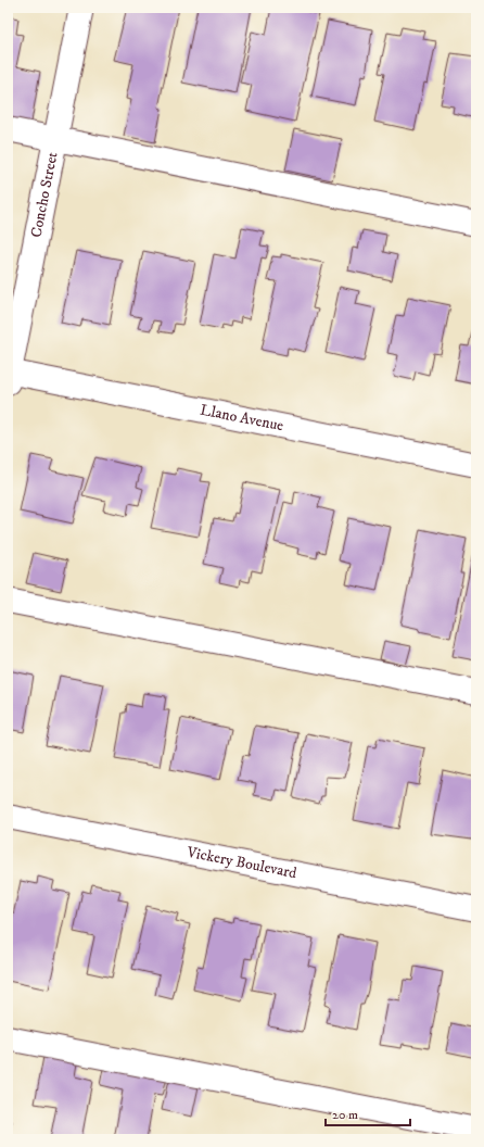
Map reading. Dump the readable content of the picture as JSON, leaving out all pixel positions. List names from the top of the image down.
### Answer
{
  "streets": {
    "street": ["Concho Street", "Llano Avenue", "Vickery Boulevard"]
  },
  "crossings": [
    ["Concho Street", "Llano Avenue"]
  ],
  "scale_bar": "20 m"
}
